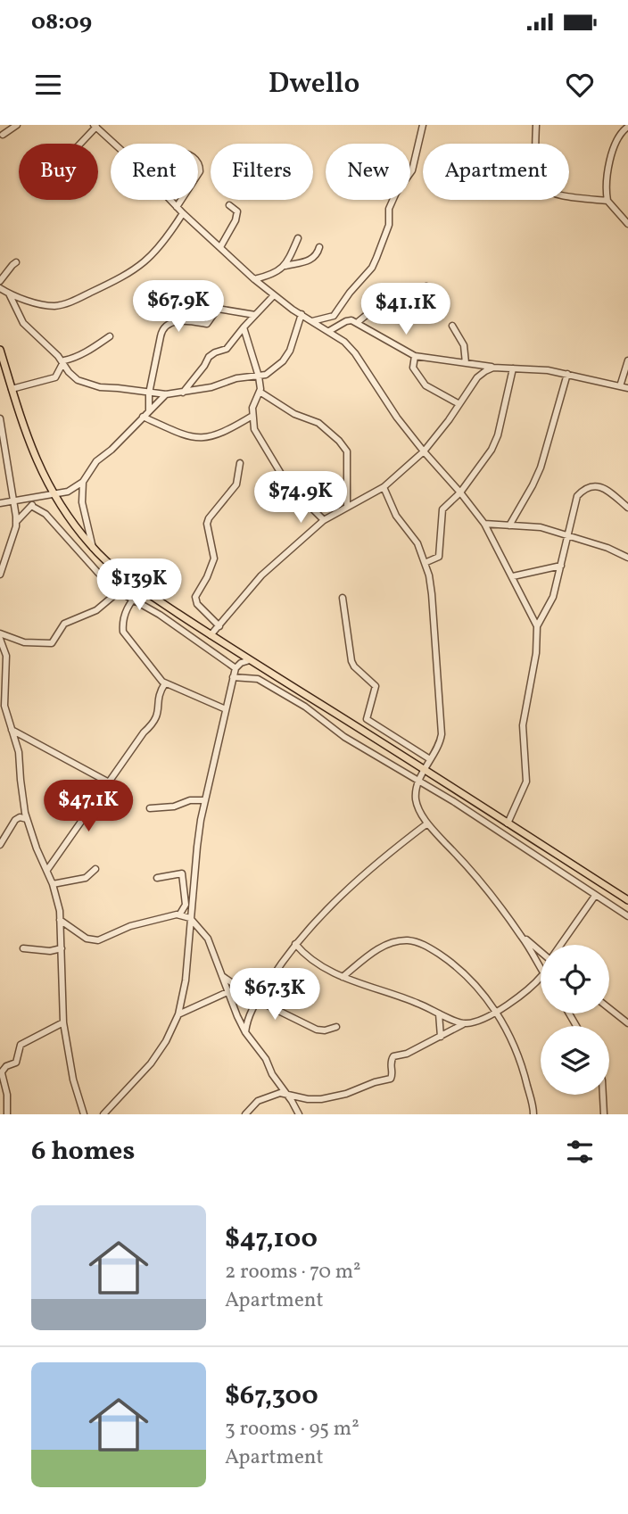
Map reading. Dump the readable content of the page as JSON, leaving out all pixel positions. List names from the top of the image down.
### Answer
{
  "page": {
    "status": "08:09",
    "header": "Dwello",
    "chip": [
      "Buy",
      "Rent",
      "Filters",
      "New",
      "Apartment"
    ],
    "price": [
      "$67.9K",
      "$41.1K",
      "$74.9K",
      "$139K",
      "$47.1K",
      "$67.3K"
    ],
    "heading": "6 homes",
    "list": [
      {
        "name": "$47,100",
        "note": "2 rooms · 70 m² · Apartment"
      },
      {
        "name": "$67,300",
        "note": "3 rooms · 95 m² · Apartment"
      }
    ]
  }
}
